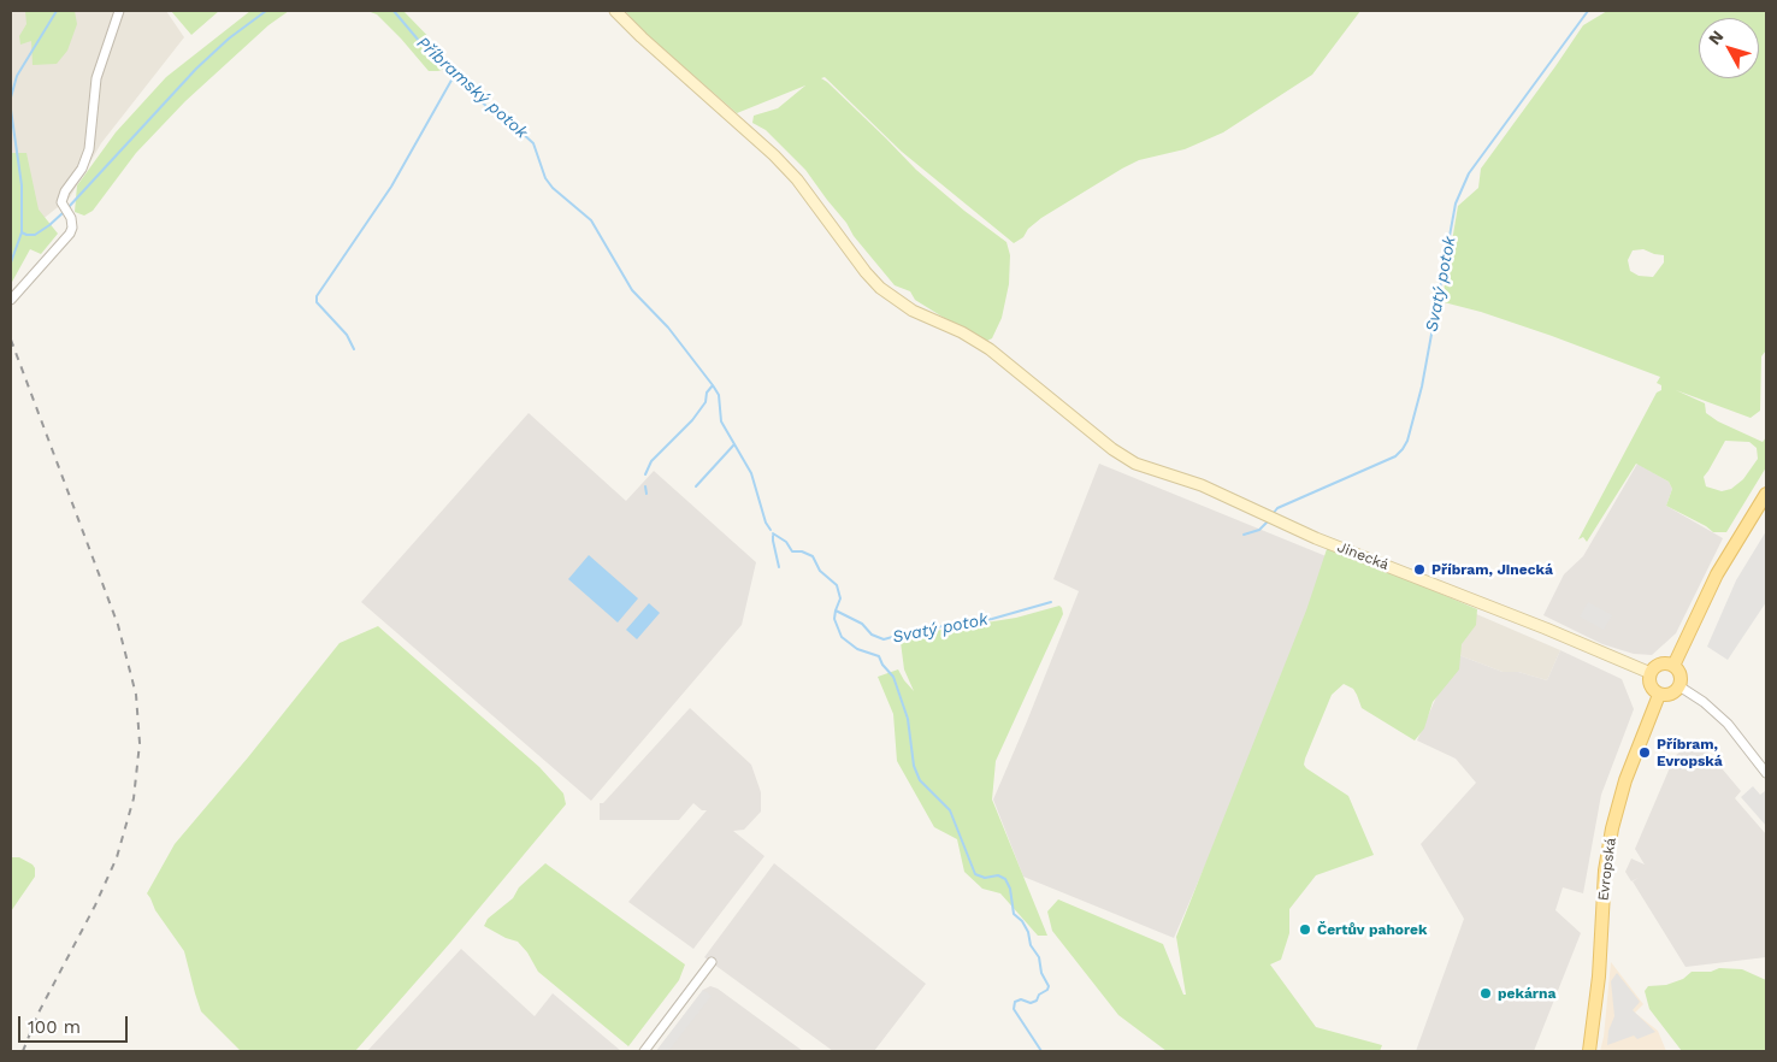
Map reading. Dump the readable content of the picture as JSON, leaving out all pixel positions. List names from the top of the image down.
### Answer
{
  "streets": {
    "main road": ["Jinecká", "Evropská"]
  },
  "crossings": [
    ["Jinecká", "Evropská"]
  ],
  "water": ["Příbramský potok", "Svatý potok"],
  "places": [
    "Příbram, Jinecká",
    "Příbram, Evropská",
    "Čertův pahorek",
    "pekárna"
  ],
  "scale_bar": "100 m",
  "north": "top left"
}
